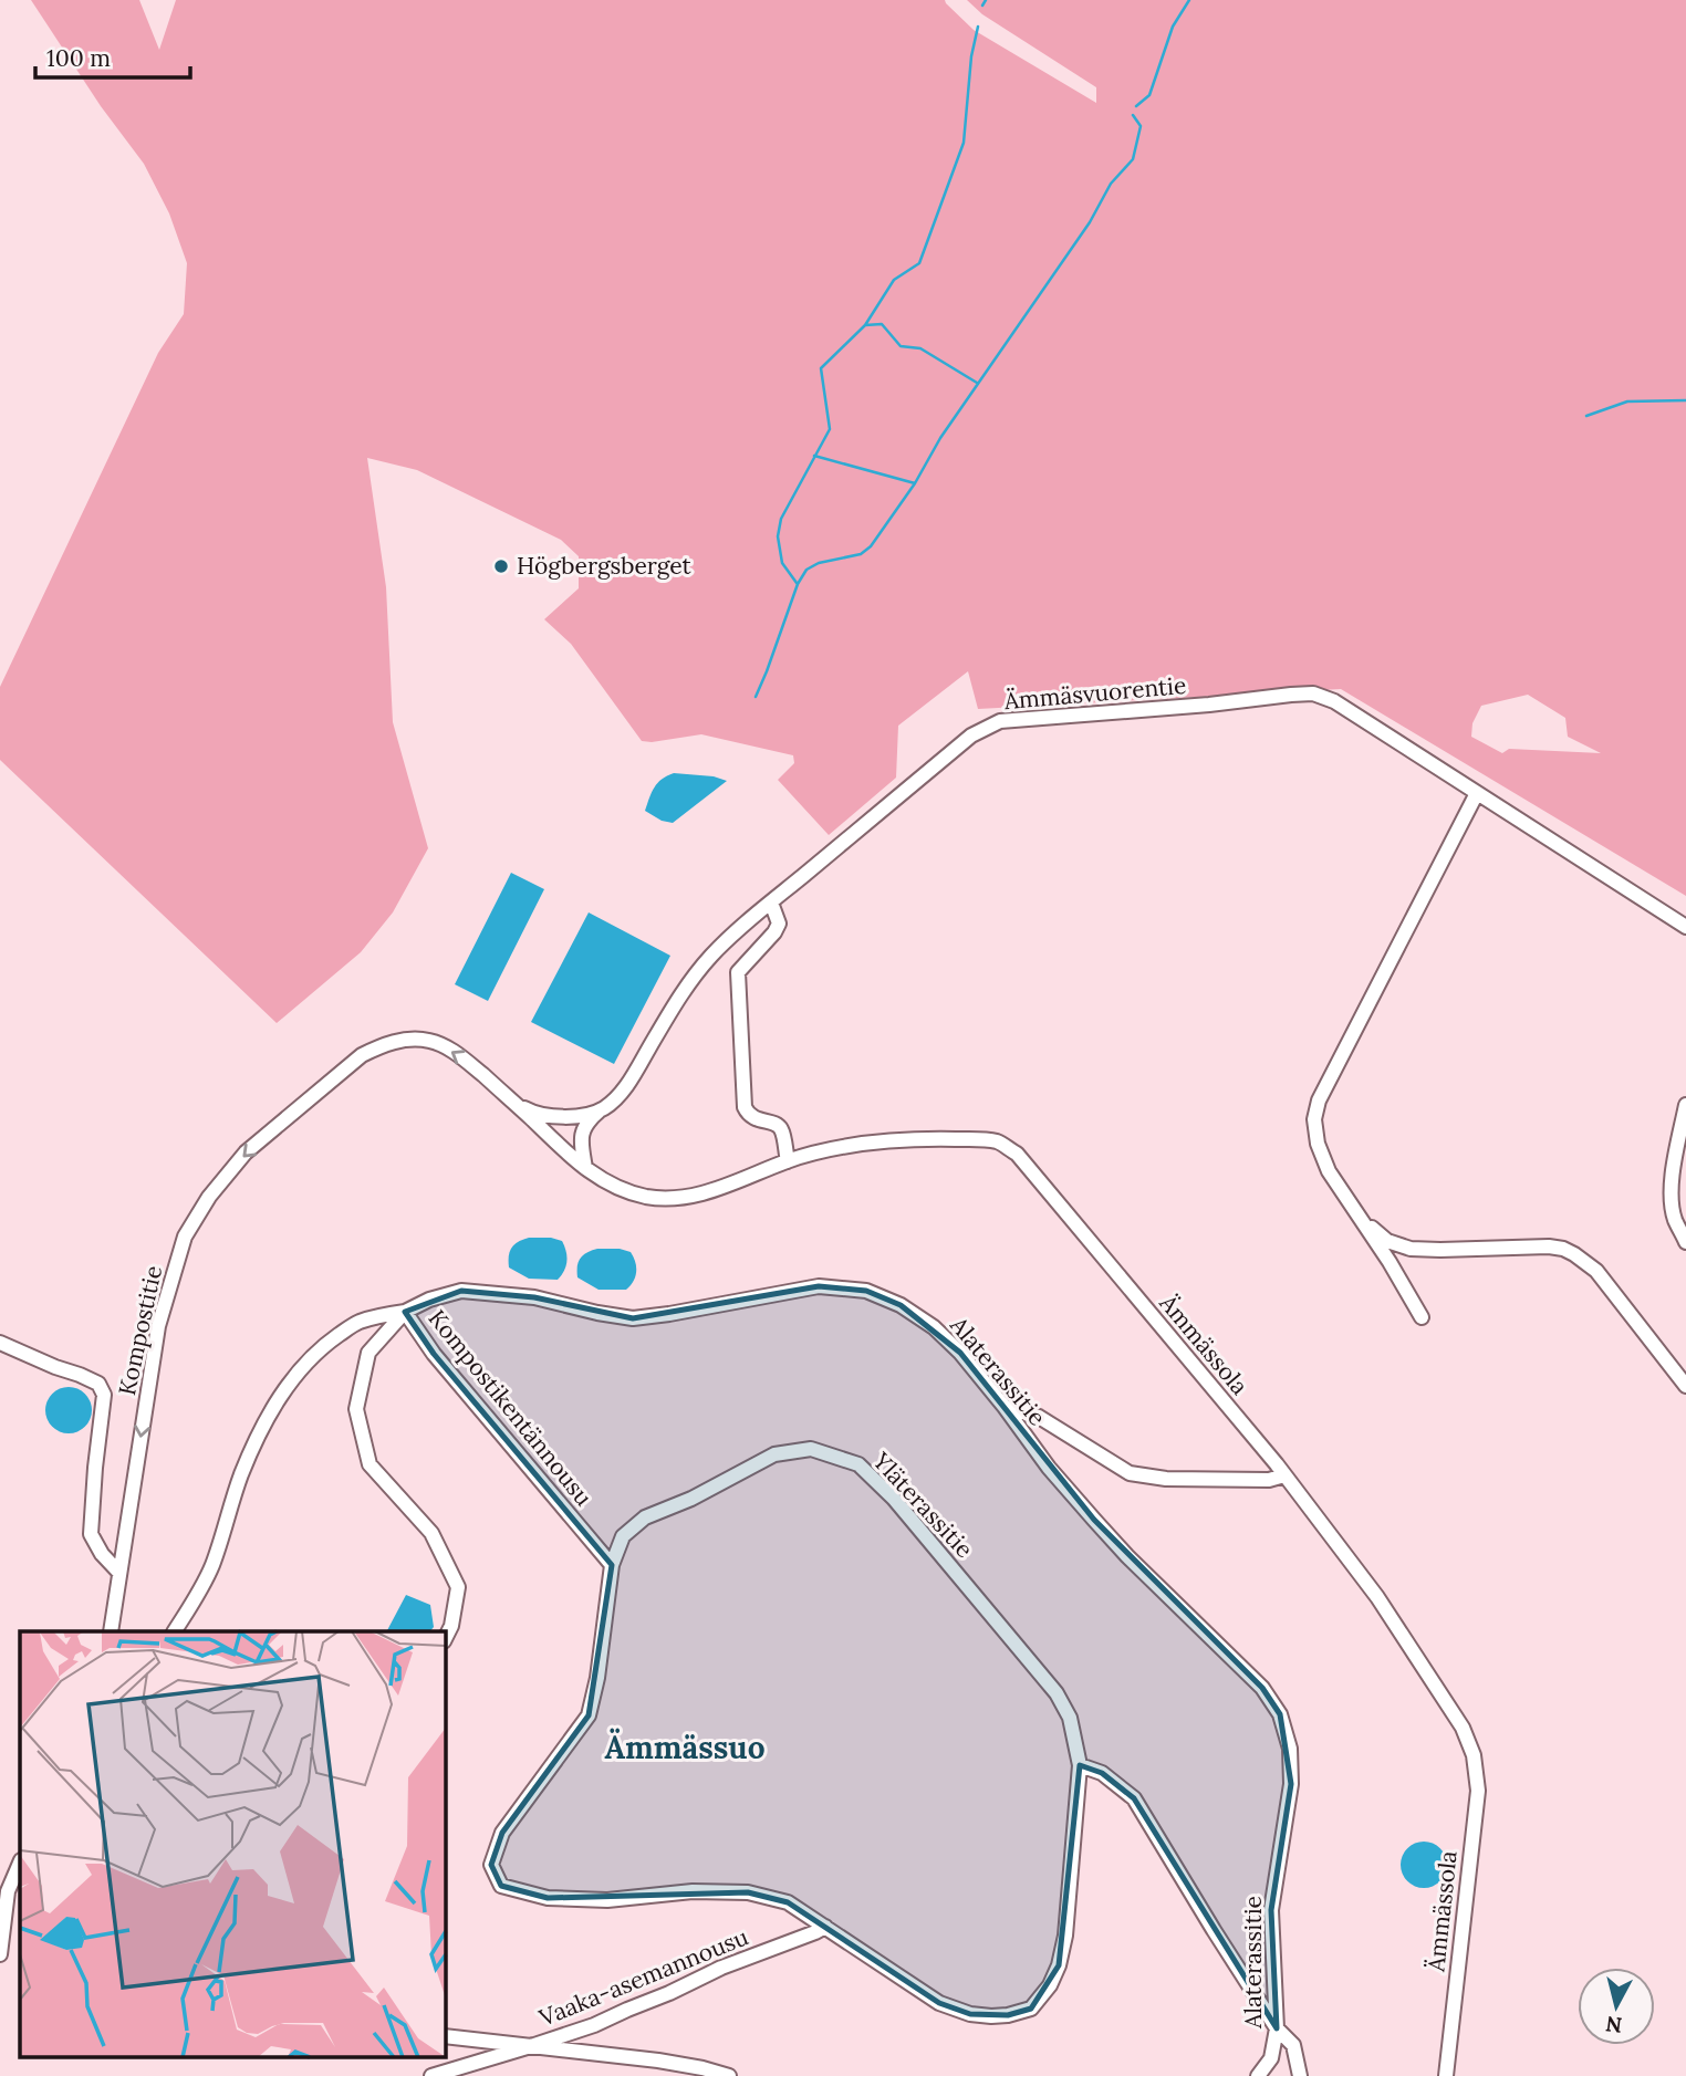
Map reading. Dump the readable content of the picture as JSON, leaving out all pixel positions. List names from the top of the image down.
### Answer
{
  "streets": {
    "street": [
      "Ämmäsvuorentie",
      "Kompostitie",
      "Ämmässola",
      "Alaterassitie",
      "Kompostikentännousu",
      "Yläterassitie",
      "Vaaka-asemannousu"
    ]
  },
  "crossings": [
    ["Ämmäsvuorentie", "Ämmässola"],
    ["Kompostitie", "Ämmässola"],
    ["Alaterassitie", "Kompostikentännousu"],
    ["Kompostikentännousu", "Yläterassitie"],
    ["Yläterassitie", "Vaaka-asemannousu"]
  ],
  "districts": ["Ämmässuo"],
  "places": ["Högbergsberget"],
  "scale_bar": "100 m",
  "north": "bottom"
}
